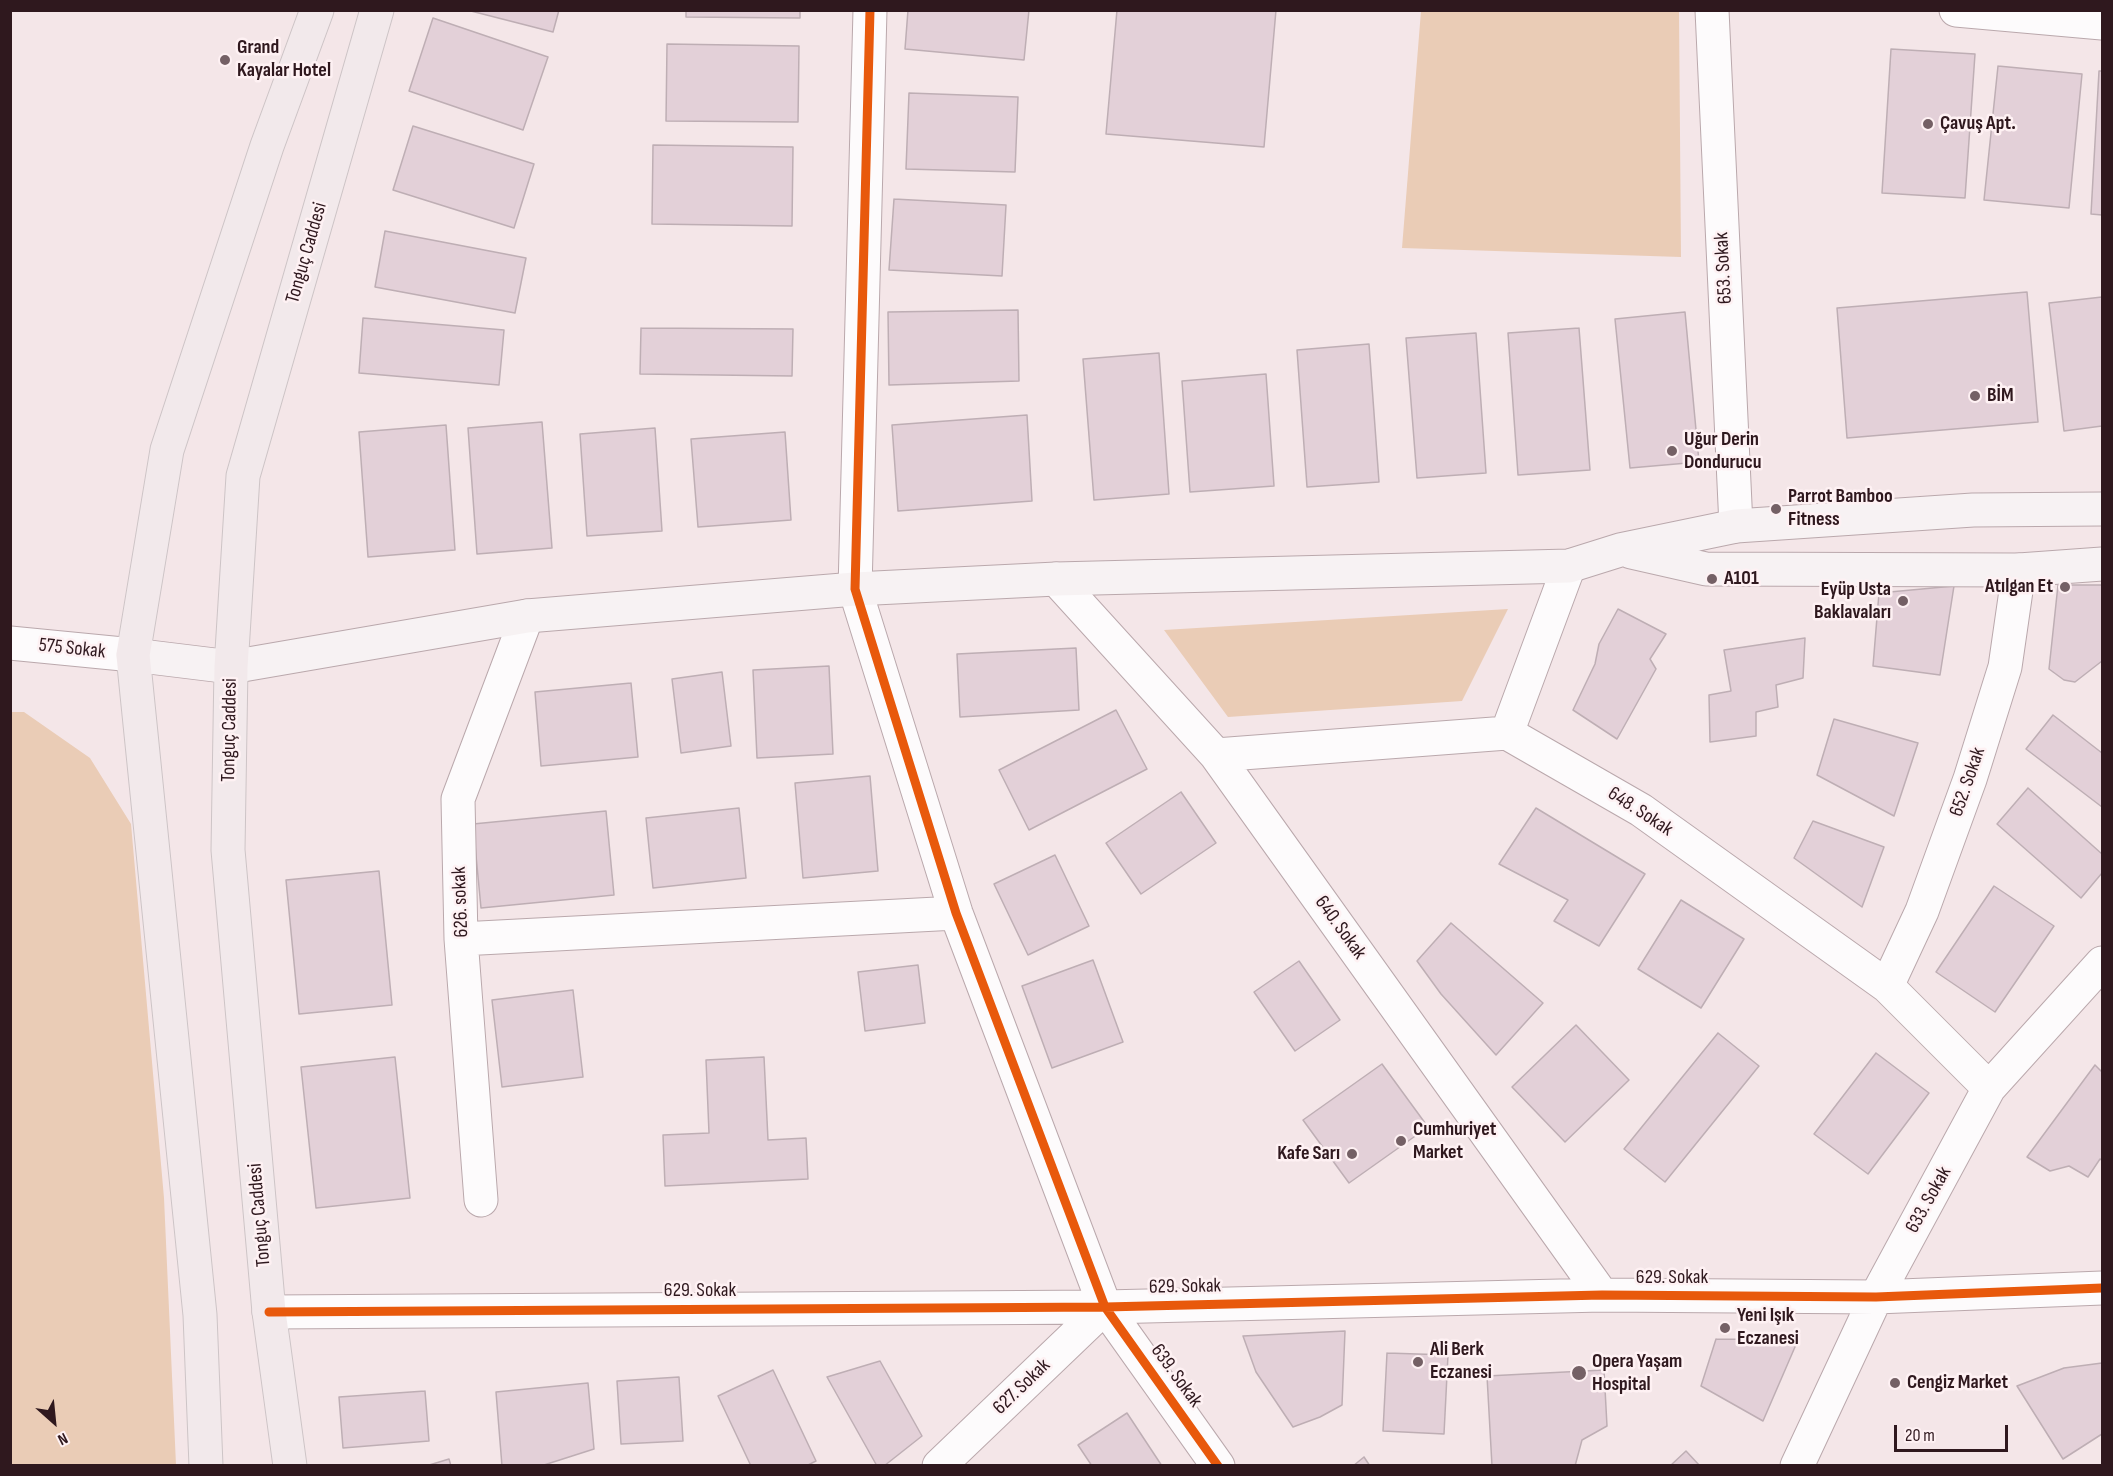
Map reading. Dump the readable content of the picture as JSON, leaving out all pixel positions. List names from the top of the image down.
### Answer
{
  "streets": {
    "main road": ["Tonguç Caddesi"],
    "street": [
      "653. Sokak",
      "575 Sokak",
      "652. Sokak",
      "648. Sokak",
      "626. sokak",
      "640. Sokak",
      "633. Sokak",
      "629. Sokak",
      "639. Sokak",
      "627. Sokak"
    ]
  },
  "crossings": [
    ["Tonguç Caddesi", "629. Sokak"],
    ["652. Sokak", "648. Sokak"],
    ["648. Sokak", "633. Sokak"],
    ["640. Sokak", "629. Sokak"],
    ["633. Sokak", "629. Sokak"],
    ["629. Sokak", "639. Sokak"],
    ["629. Sokak", "627. Sokak"],
    ["639. Sokak", "627. Sokak"]
  ],
  "places": [
    "Grand Kayalar Hotel",
    "Çavuş Apt.",
    "BİM",
    "Uğur Derin Dondurucu",
    "Parrot Bamboo Fitness",
    "A101",
    "Atılgan Et",
    "Eyüp Usta Baklavaları",
    "Cumhuriyet Market",
    "Kafe Sarı",
    "Yeni Işık Eczanesi",
    "Ali Berk Eczanesi",
    "Opera Yaşam Hospital",
    "Cengiz Market"
  ],
  "scale_bar": "20 m",
  "north": "bottom right"
}
